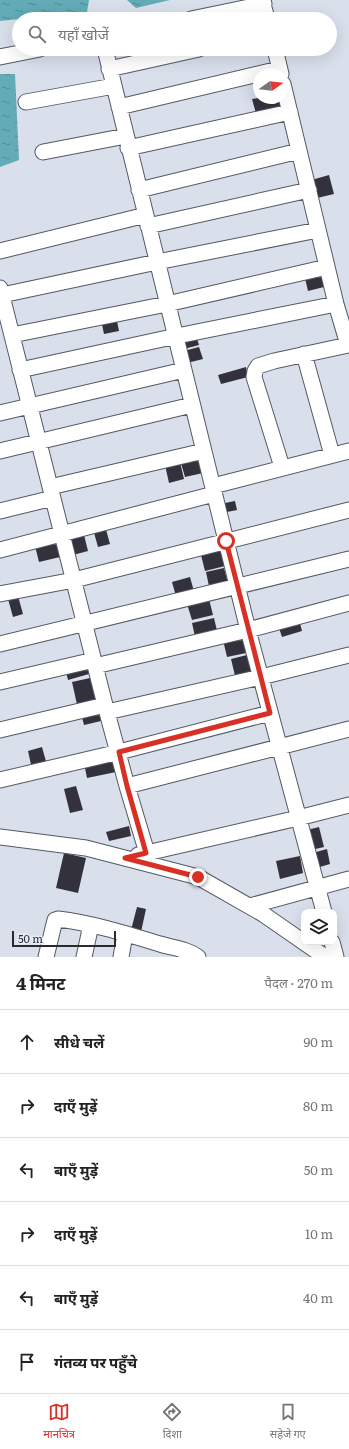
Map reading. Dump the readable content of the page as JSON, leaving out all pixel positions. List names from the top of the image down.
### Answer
{
  "scale_bar": "50 m",
  "north": "right",
  "page": {
    "search": "यहाँ खोजें",
    "scale": "50 m",
    "heading": ["4 मिनट", "पैदल · 270 m"],
    "list": [
      ["सीधे चलें", "90 m"],
      ["दाएँ मुड़ें", "80 m"],
      ["बाएँ मुड़ें", "50 m"],
      ["दाएँ मुड़ें", "10 m"],
      ["बाएँ मुड़ें", "40 m"],
      "गंतव्य पर पहुँचे"
    ],
    "nav": ["मानचित्र", "दिशा", "सहेजे गए"]
  }
}
